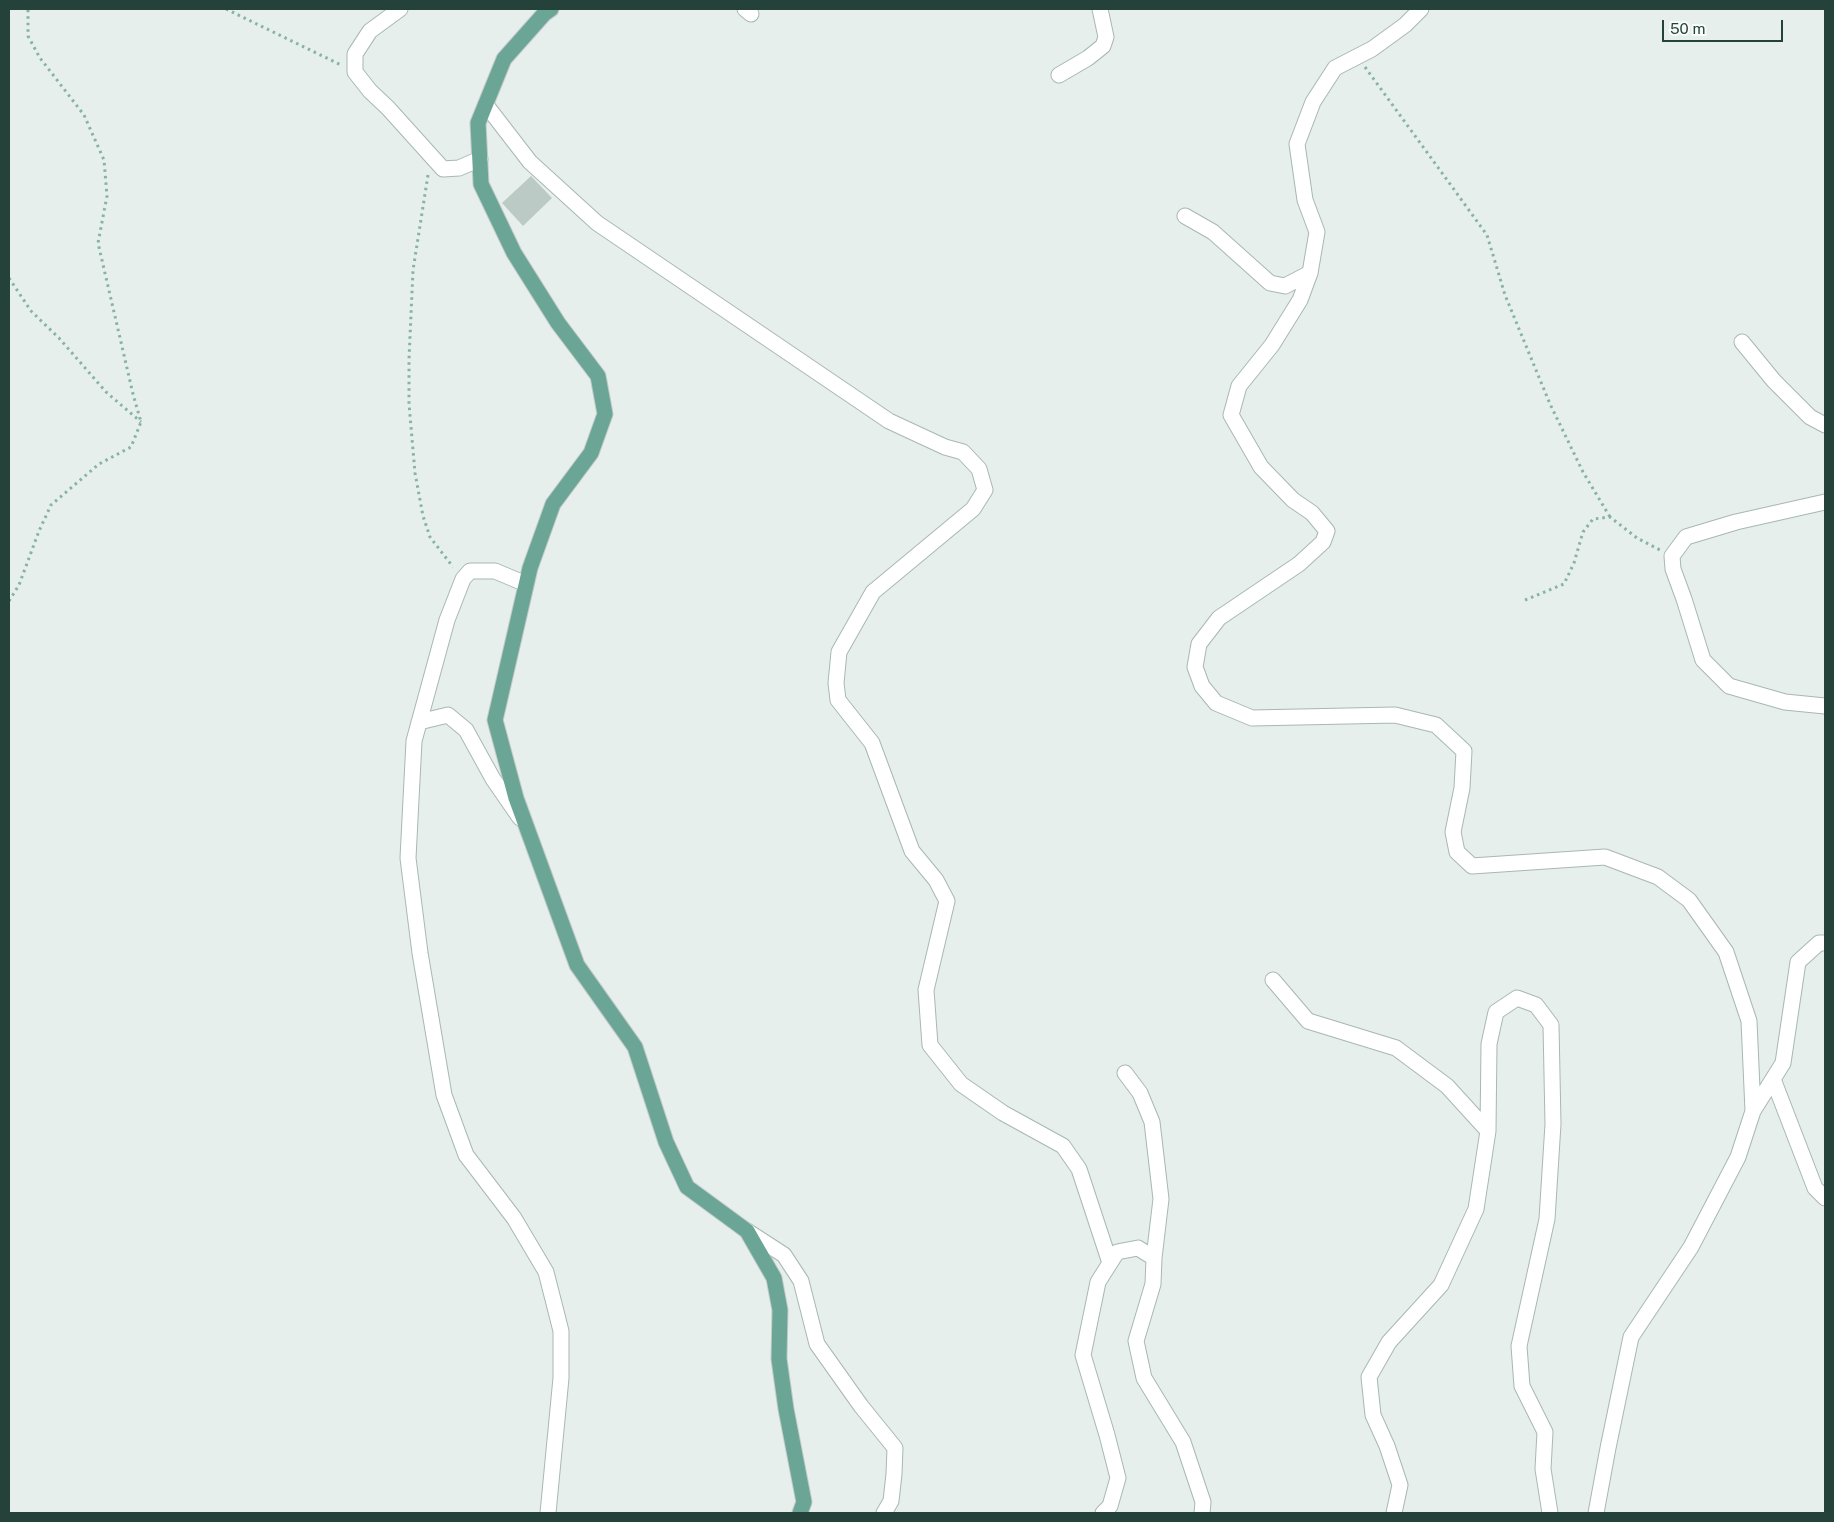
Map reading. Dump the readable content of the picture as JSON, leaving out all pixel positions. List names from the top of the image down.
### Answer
{
  "scale_bar": "50 m"
}
